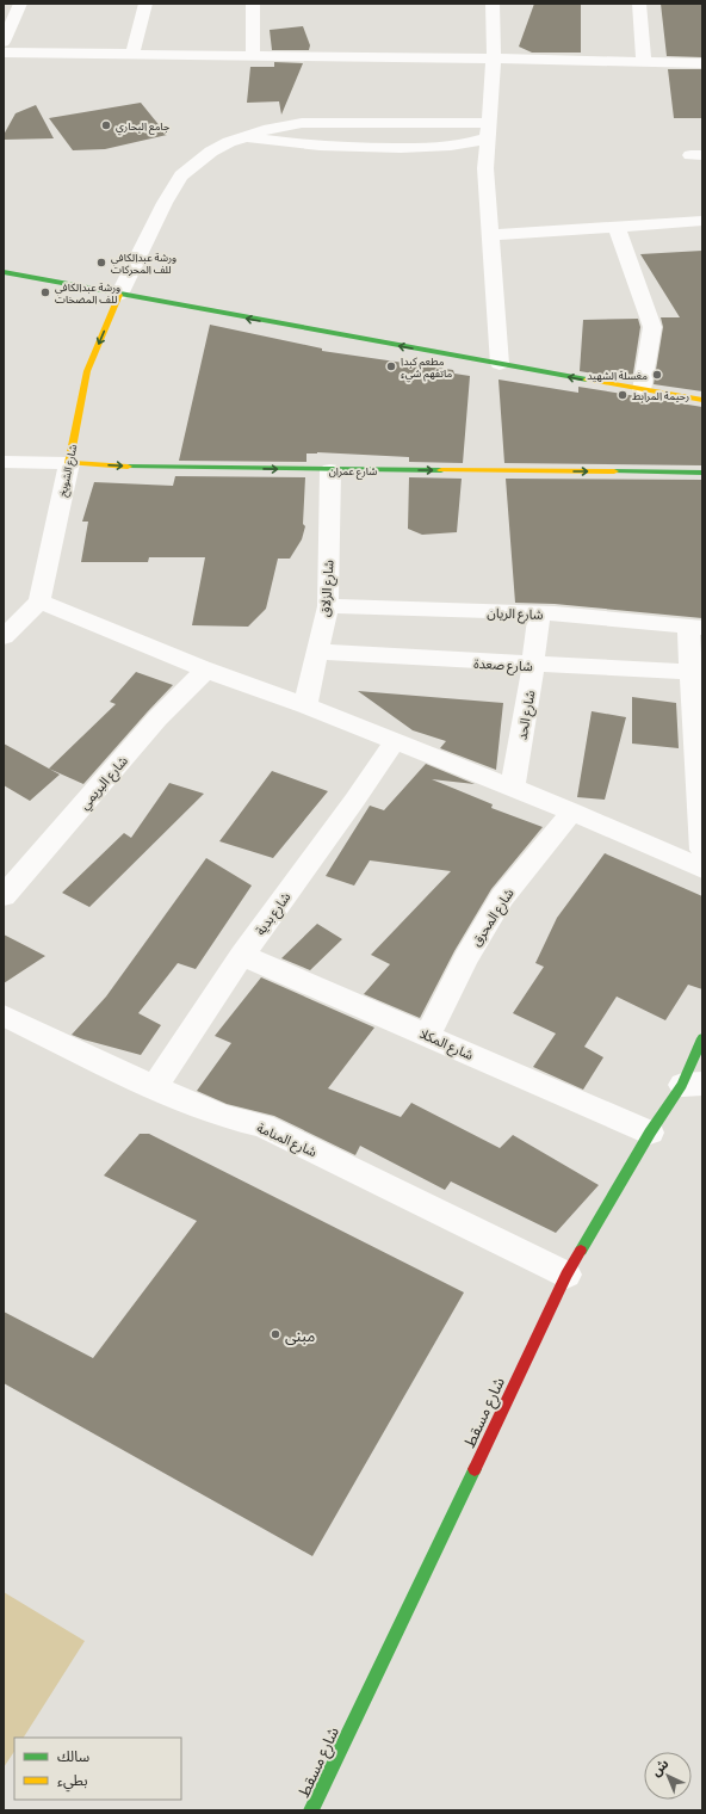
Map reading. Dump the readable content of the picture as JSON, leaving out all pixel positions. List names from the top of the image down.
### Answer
{
  "streets": {
    "main road": ["شارع الشويخ", "شارع عمران", "شارع مسقط"],
    "street": [
      "شارع الزلاق",
      "شارع الريان",
      "شارع صعدة",
      "شارع الحد",
      "شارع البريمي",
      "شارع بدية",
      "شارع المحرق",
      "شارع المكلا",
      "شارع المنامة"
    ]
  },
  "crossings": [
    ["شارع الشويخ", "شارع عمران"],
    ["شارع عمران", "شارع الزلاق"],
    ["شارع الزلاق", "شارع الريان"],
    ["شارع الزلاق", "شارع صعدة"],
    ["شارع الريان", "شارع الحد"],
    ["شارع صعدة", "شارع الحد"],
    ["شارع بدية", "شارع المكلا"],
    ["شارع بدية", "شارع المنامة"],
    ["شارع المحرق", "شارع المكلا"],
    ["شارع المكلا", "شارع مسقط"],
    ["شارع المنامة", "شارع مسقط"]
  ],
  "one_way": ["شارع الشويخ", "شارع عمران"],
  "places": [
    "جامع البحاري",
    "ورشة عبدالكافي للف المحركات",
    "ورشة عبدالكافي للف المضخات",
    "مطعم كبدا ماتفهم شيء",
    "مغسلة الشهيد",
    "رحيمة المرابط",
    "مبنى"
  ],
  "legend": ["سالك", "بطيء"],
  "north": "top left"
}
